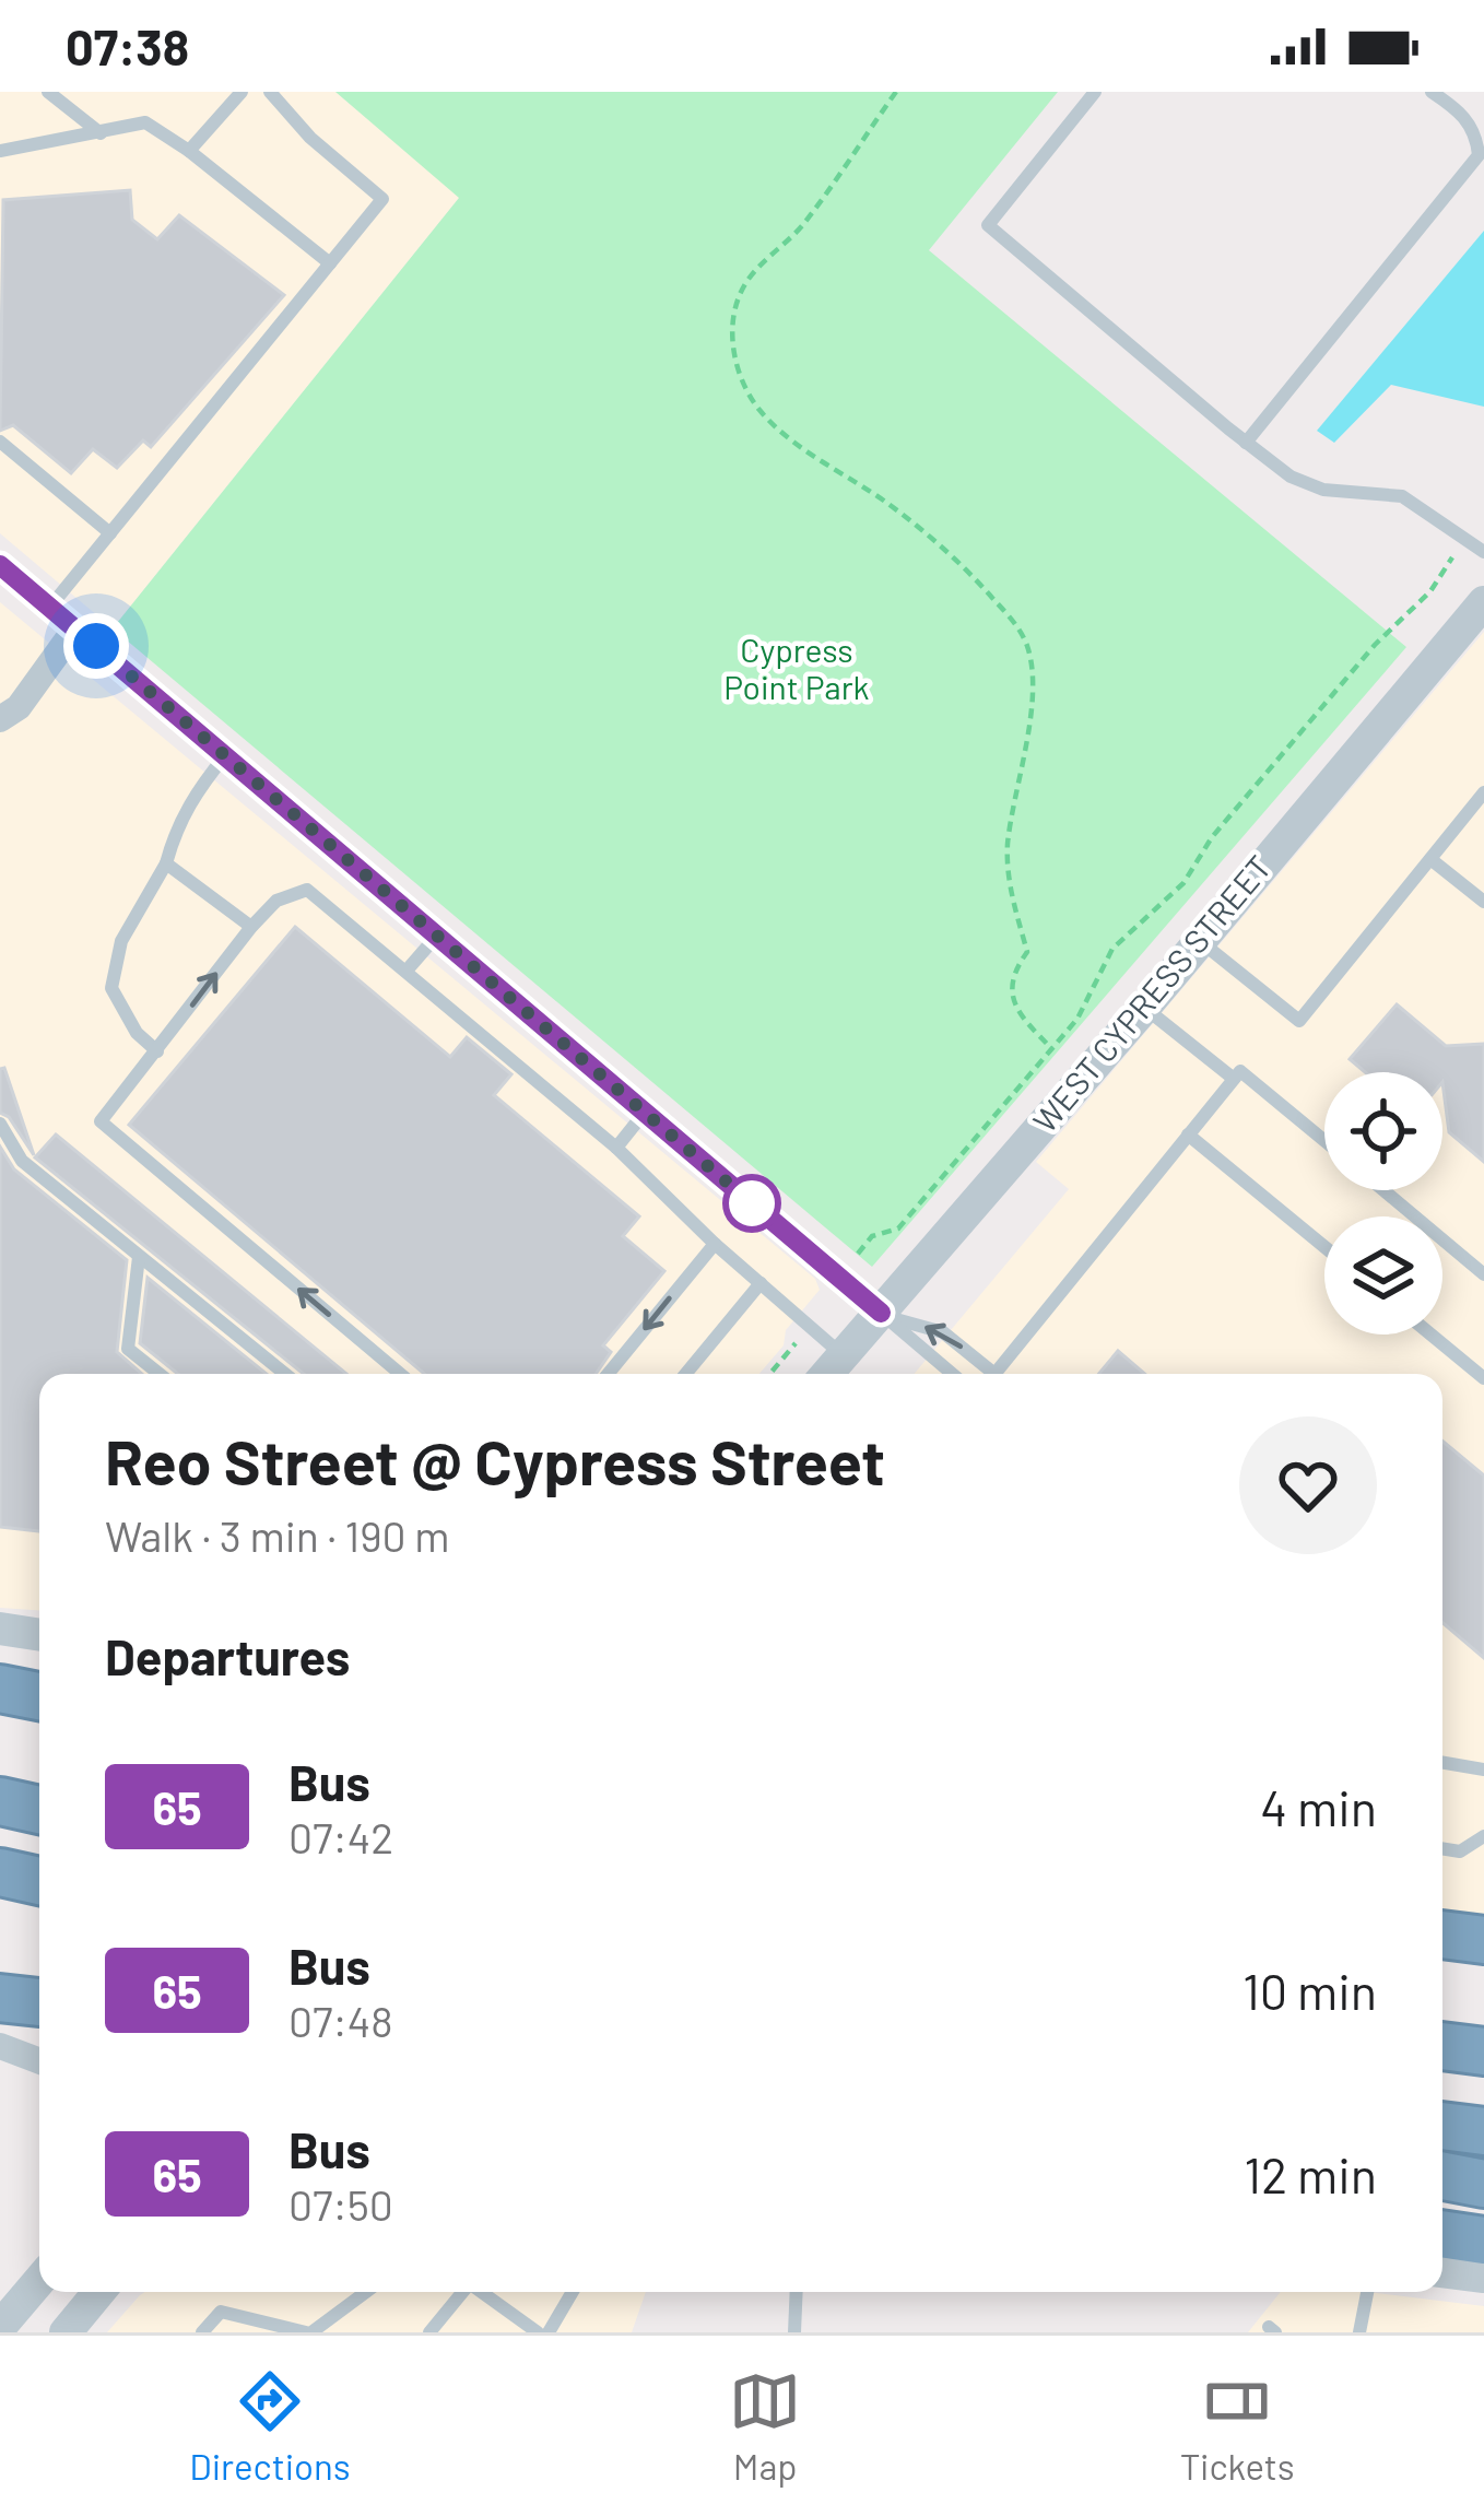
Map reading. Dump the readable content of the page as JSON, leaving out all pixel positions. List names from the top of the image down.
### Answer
{
  "streets": {
    "street": ["WEST CYPRESS STREET"]
  },
  "parks": ["Cypress Point Park"],
  "lines": ["bus line 65"],
  "page": {
    "status": "07:38",
    "heading": [
      ["Reo Street @ Cypress Street", "Walk · 3 min · 190 m"],
      "Departures"
    ],
    "list": [
      {
        "mark": "65",
        "name": "Bus",
        "note": "07:42",
        "value": "4 min"
      },
      {
        "mark": "65",
        "name": "Bus",
        "note": "07:48",
        "value": "10 min"
      },
      {
        "mark": "65",
        "name": "Bus",
        "note": "07:50",
        "value": "12 min"
      }
    ],
    "tabs": ["Directions", "Map", "Tickets"]
  }
}
